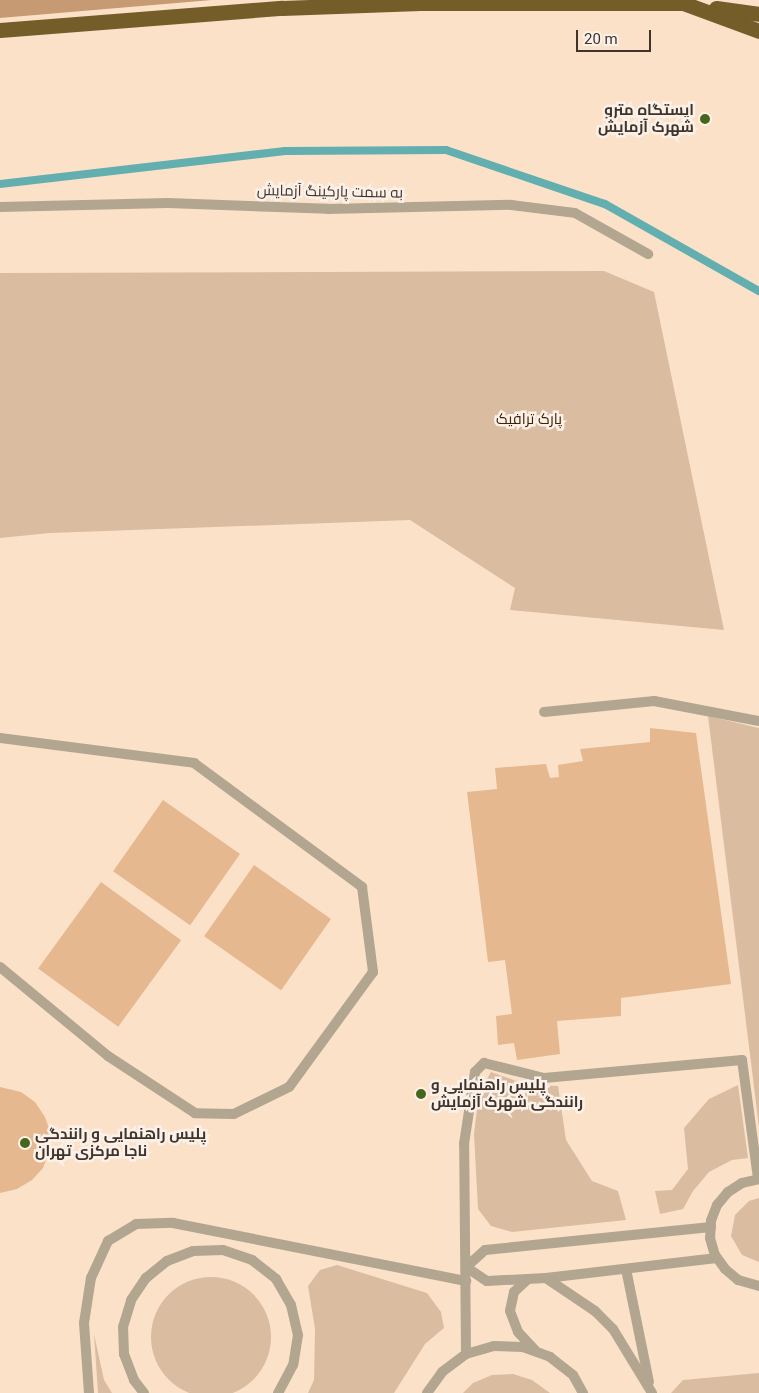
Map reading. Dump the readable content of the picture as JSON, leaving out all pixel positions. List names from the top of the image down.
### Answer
{
  "streets": {
    "lane": ["به سمت پارکینگ آزمایش"]
  },
  "parks": ["پارک ترافیک"],
  "places": ["ایستگاه مترو شهرک آزمایش", "پلیس راهنمایی و رانندگی شهرک آزمایش", "پلیس راهنمایی و رانندگی ناجا مرکزی تهران"],
  "scale_bar": "20 m"
}
